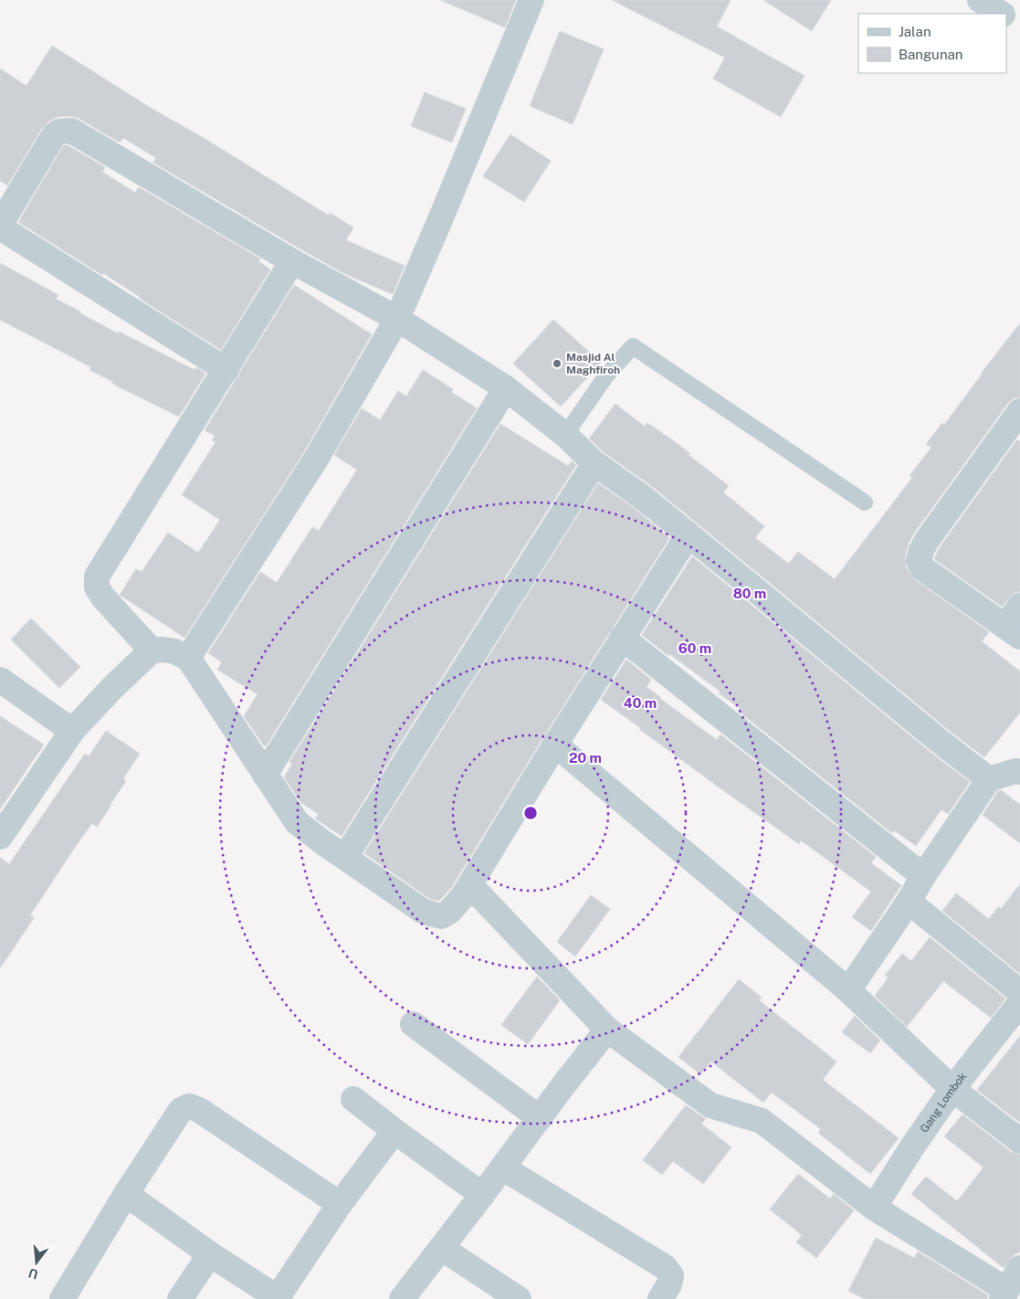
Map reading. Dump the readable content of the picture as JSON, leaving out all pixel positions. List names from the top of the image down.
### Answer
{
  "streets": {
    "street": ["Gang Lombok"]
  },
  "places": ["Masjid Al Maghfiroh"],
  "legend": ["Jalan", "Bangunan"],
  "north": "bottom",
  "rings": [
    "80 m",
    "60 m",
    "40 m",
    "20 m"
  ]
}
